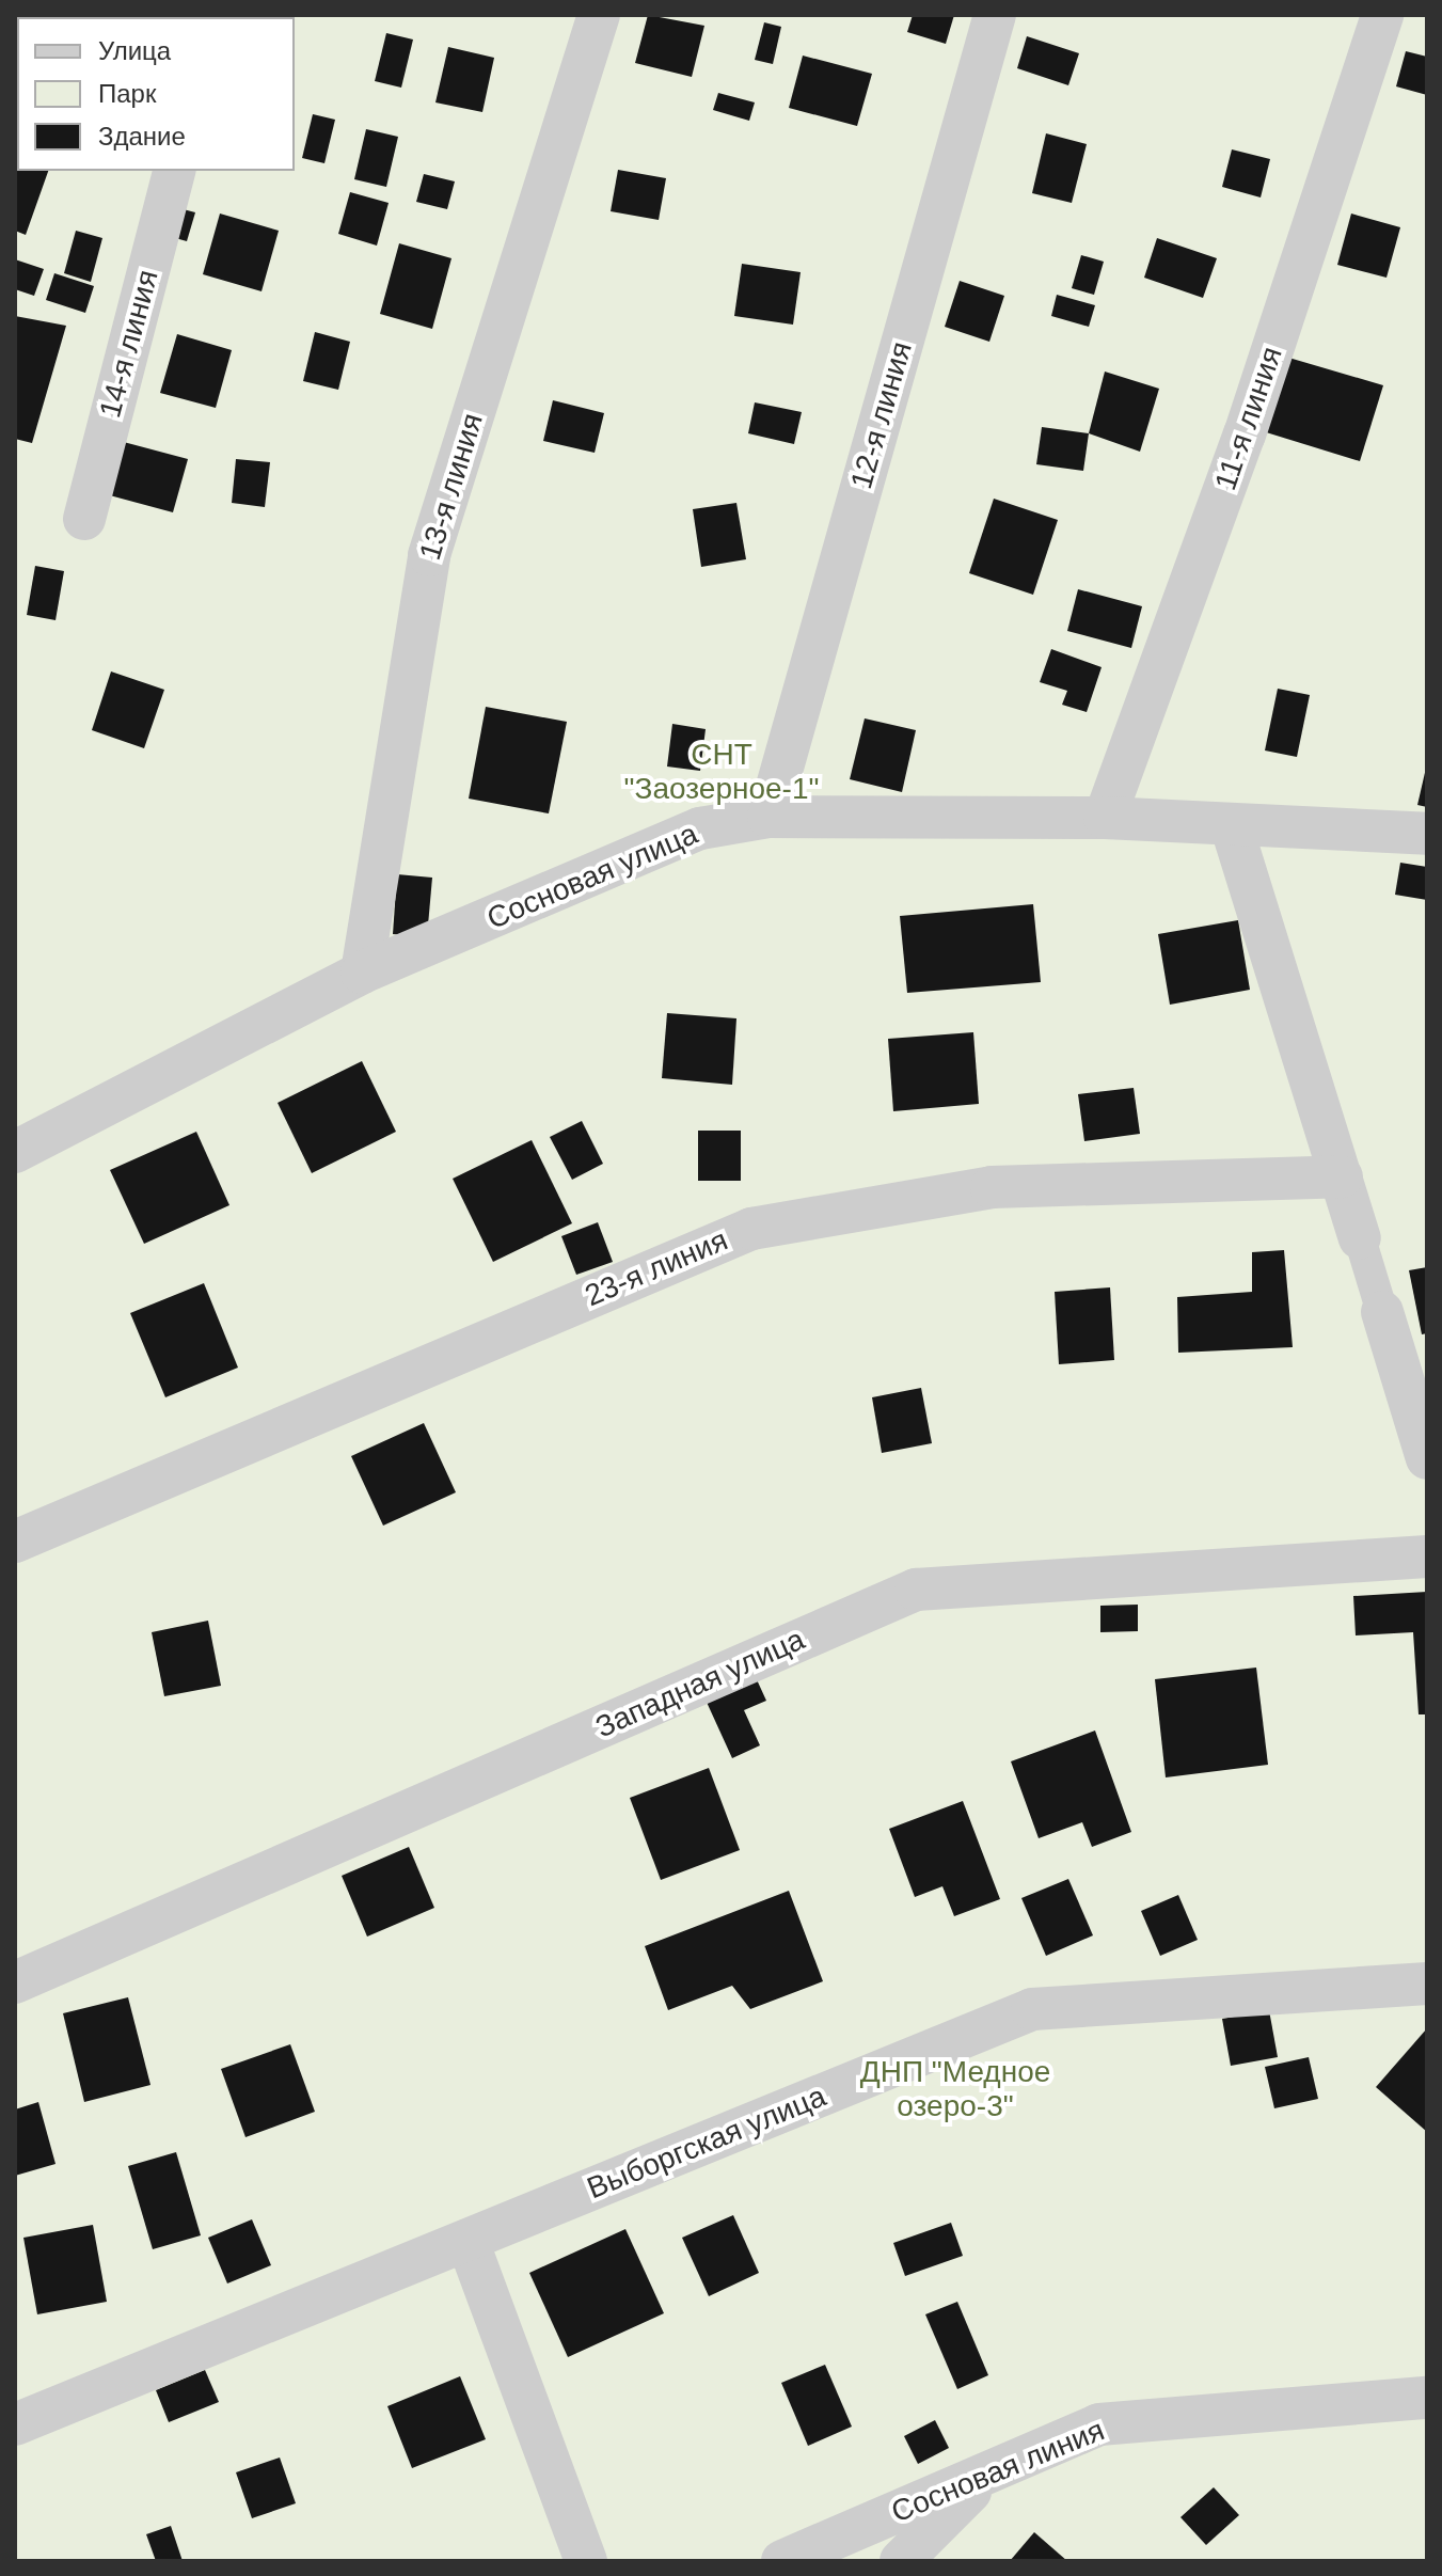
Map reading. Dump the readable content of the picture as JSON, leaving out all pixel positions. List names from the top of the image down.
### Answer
{
  "streets": {
    "street": [
      "14-я линия",
      "12-я линия",
      "11-я линия",
      "13-я линия",
      "Сосновая улица",
      "23-я линия",
      "Западная улица",
      "Выборгская улица",
      "Сосновая линия"
    ]
  },
  "crossings": [
    ["12-я линия", "Сосновая улица"],
    ["11-я линия", "Сосновая улица"],
    ["13-я линия", "Сосновая улица"]
  ],
  "parks": ["СНТ \"Заозерное-1\"", "ДНП \"Медное озеро-3\""],
  "legend": ["Улица", "Парк", "Здание"]
}
